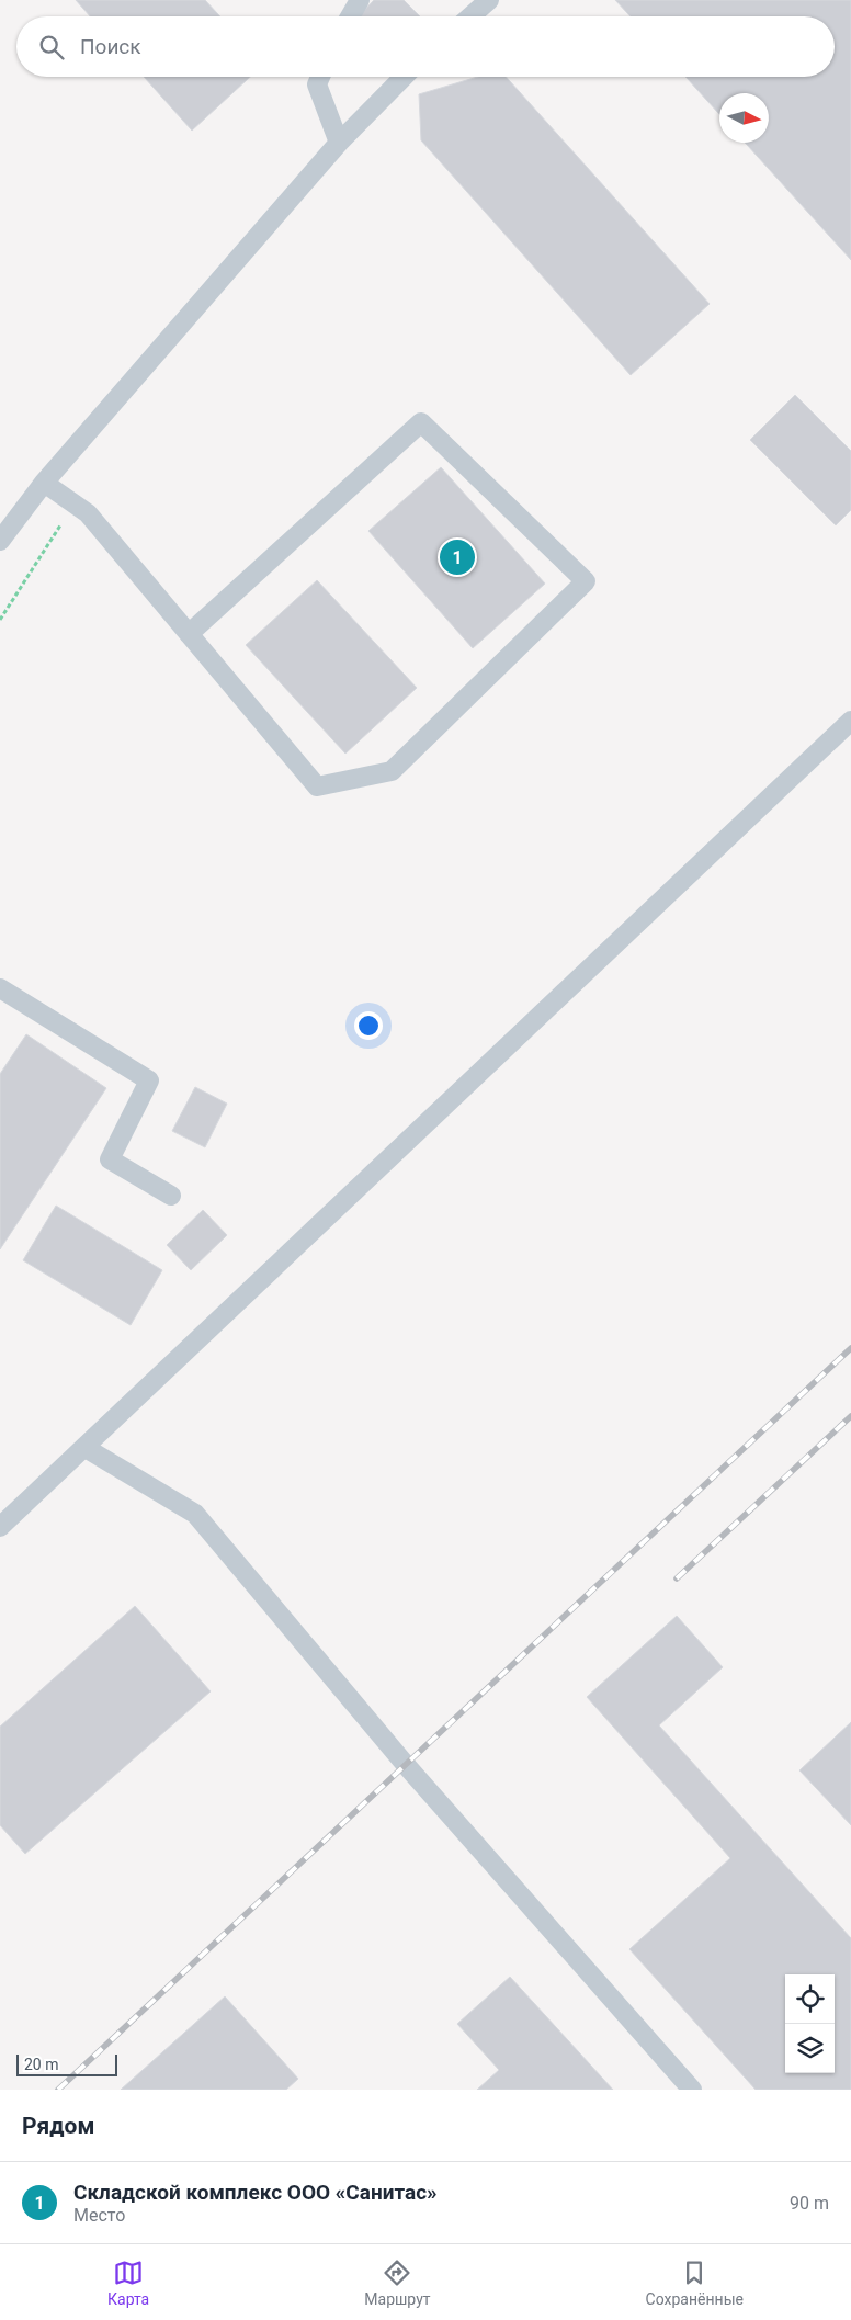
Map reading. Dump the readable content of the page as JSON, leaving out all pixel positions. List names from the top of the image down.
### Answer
{
  "scale_bar": "20 m",
  "north": "right",
  "page": {
    "search": "Поиск",
    "pins": "1",
    "scale": "20 m",
    "heading": "Рядом",
    "list": [
      {
        "mark": "1",
        "name": "Складской комплекс ООО «Санитас»",
        "note": "Место",
        "value": "90 m"
      }
    ],
    "nav": ["Карта", "Маршрут", "Сохранённые"]
  }
}
